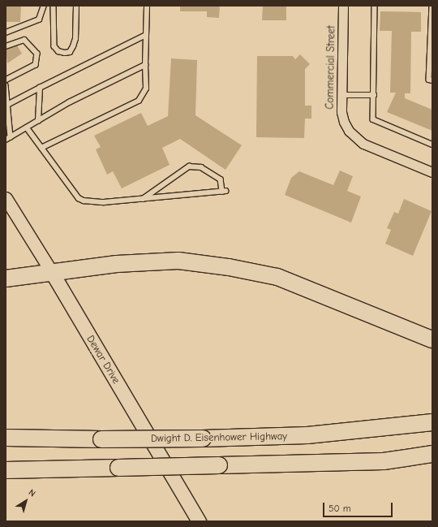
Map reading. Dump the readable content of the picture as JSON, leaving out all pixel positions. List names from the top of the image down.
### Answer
{
  "streets": {
    "highway": ["Dwight D. Eisenhower Highway"],
    "main road": ["Dewar Drive"],
    "street": ["Commercial Street"]
  },
  "scale_bar": "50 m",
  "north": "top right"
}
